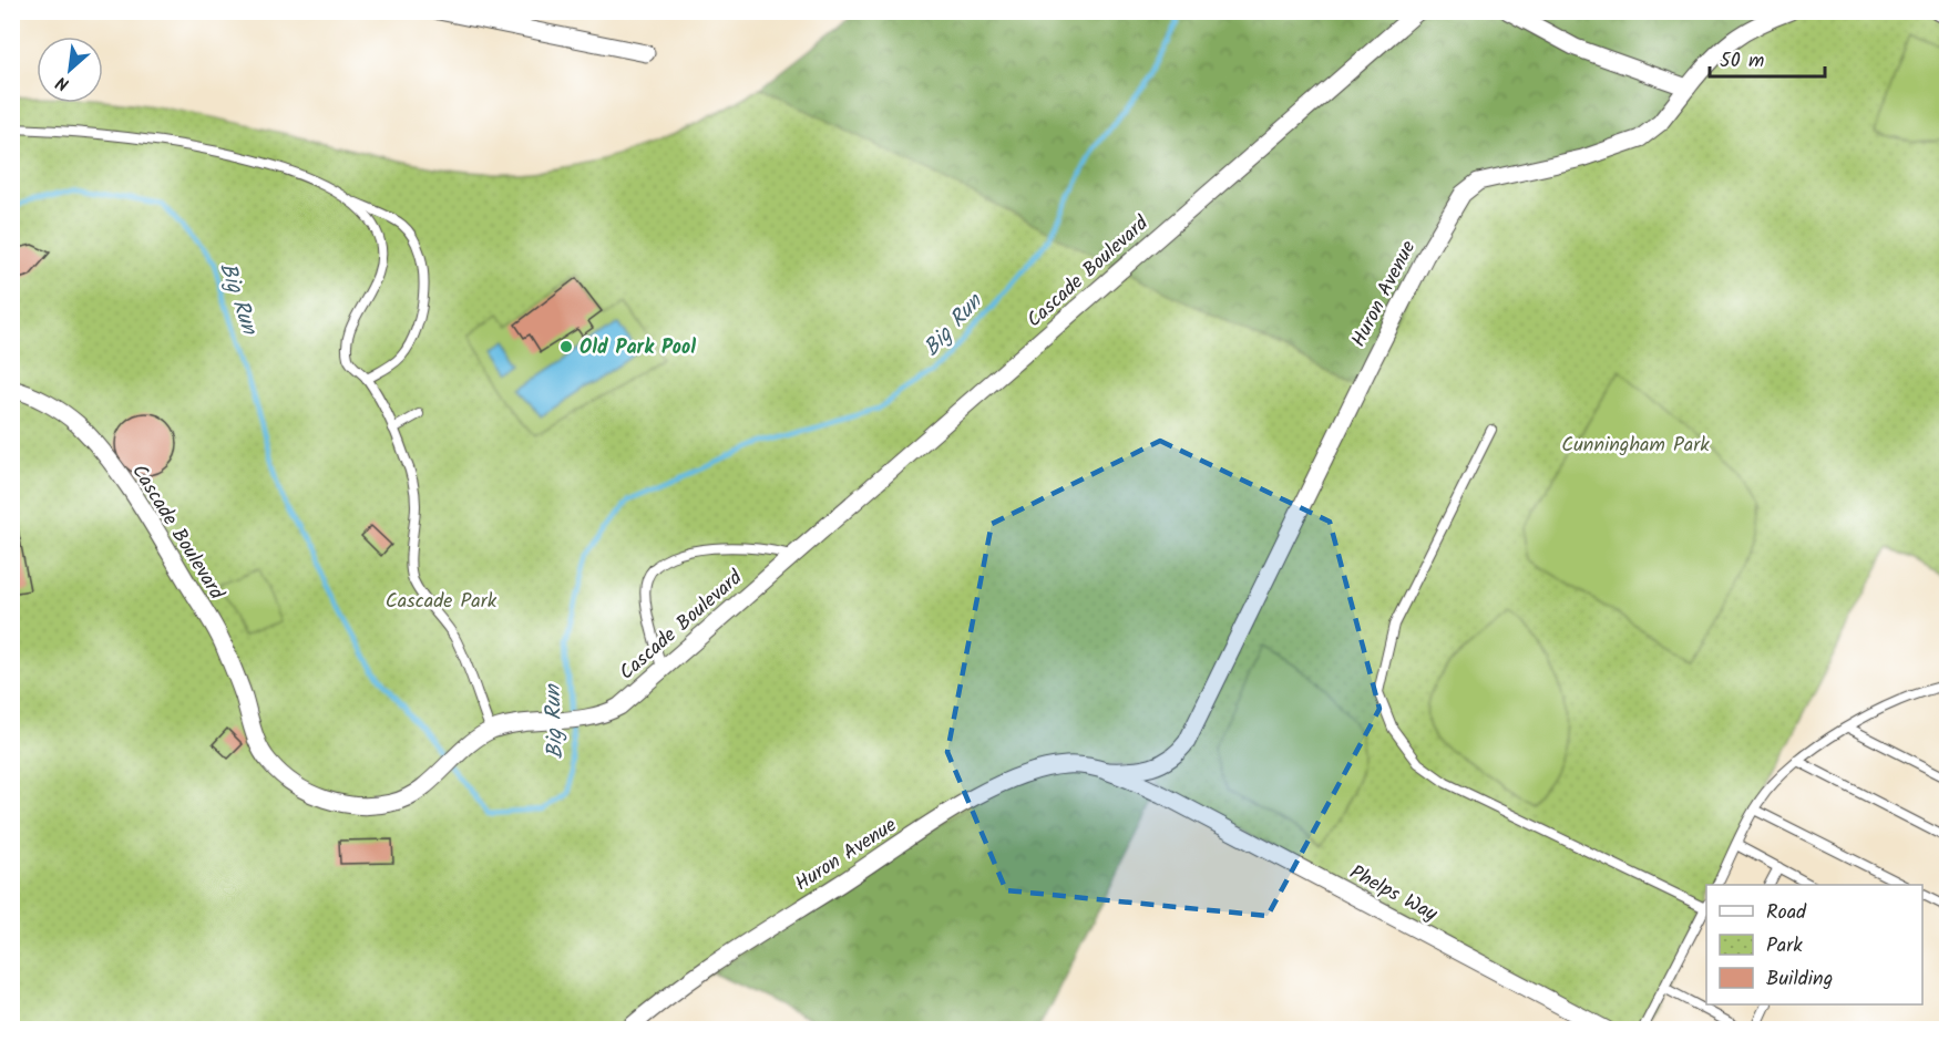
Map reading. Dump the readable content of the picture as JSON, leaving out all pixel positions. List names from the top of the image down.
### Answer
{
  "streets": {
    "street": ["Cascade Boulevard", "Huron Avenue", "Phelps Way"]
  },
  "crossings": [
    ["Huron Avenue", "Phelps Way"]
  ],
  "water": ["Big Run"],
  "parks": ["Cunningham Park", "Cascade Park"],
  "places": ["Old Park Pool"],
  "legend": ["Road", "Park", "Building"],
  "scale_bar": "50 m",
  "north": "bottom left"
}
